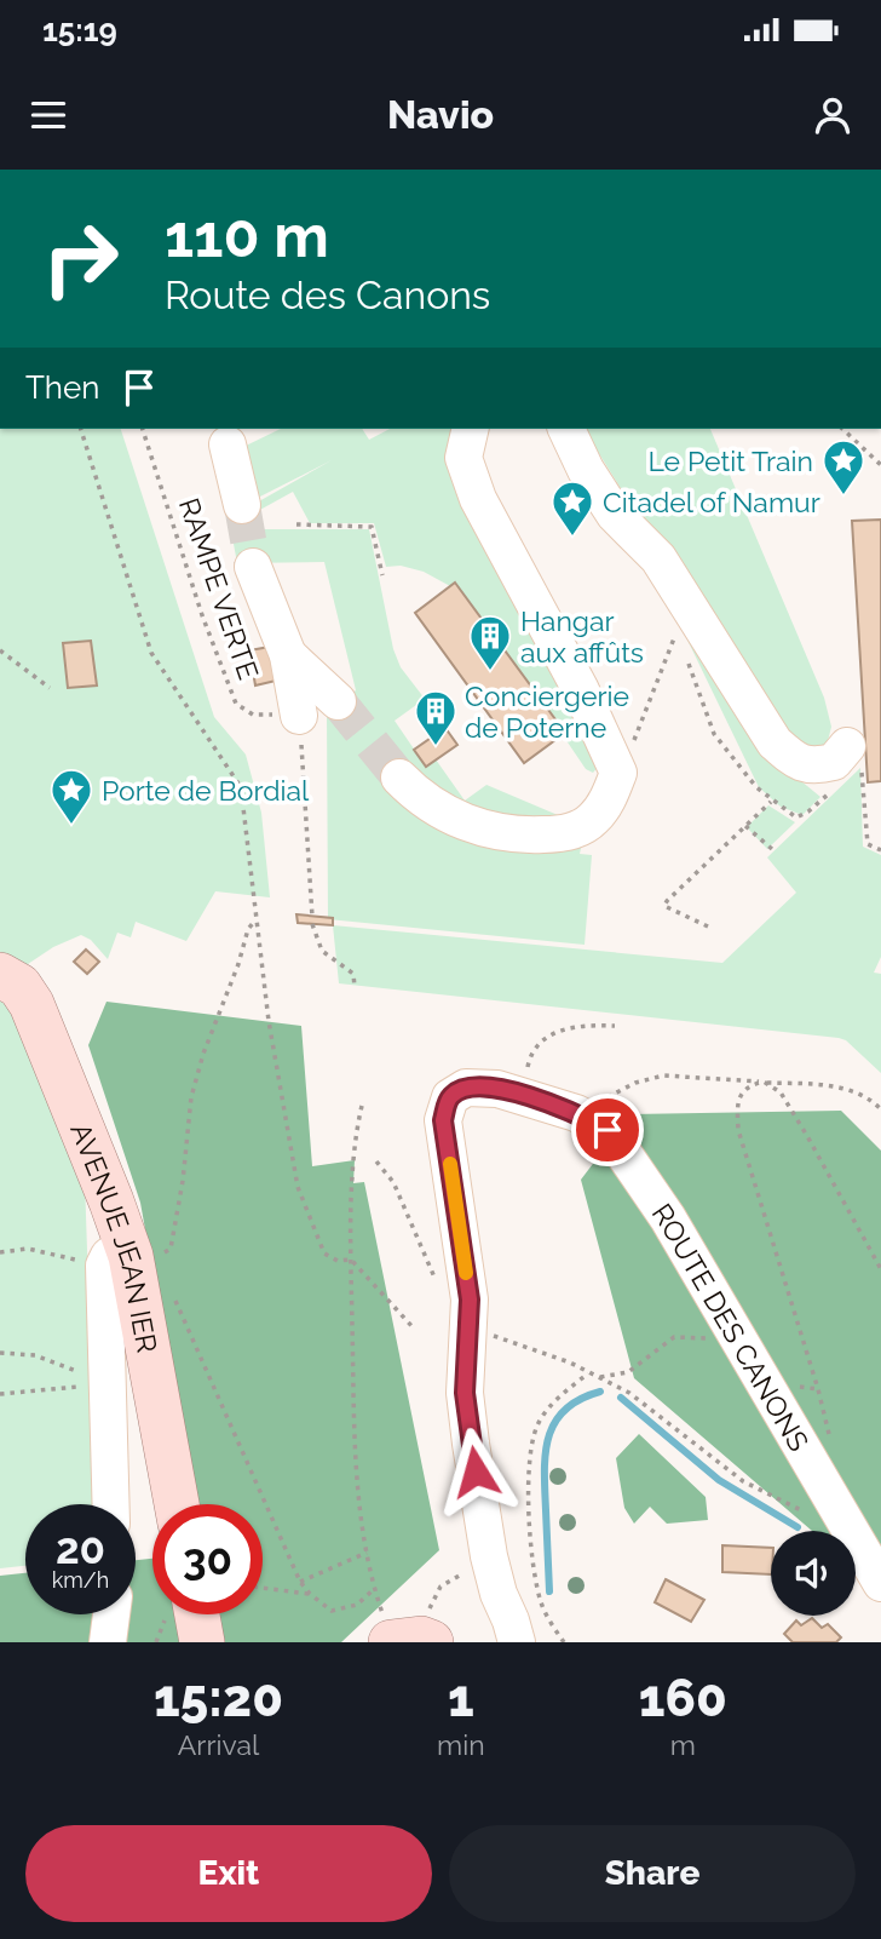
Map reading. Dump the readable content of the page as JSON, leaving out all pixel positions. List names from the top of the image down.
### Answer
{
  "streets": {
    "main road": ["AVENUE JEAN IER"],
    "street": ["ROUTE DES CANONS"],
    "path": ["RAMPE VERTE"]
  },
  "places": {
    "place": ["Le Petit Train", "Citadel of Namur", "Porte de Bordial"],
    "building": ["Hangar aux affûts", "Conciergerie de Poterne"]
  },
  "page": {
    "status": "15:19",
    "header": "Navio",
    "turn": ["110 m", "Route des Canons"],
    "then": "Then",
    "speed": "20 km/h",
    "limit": "30",
    "eta": [
      "15:20",
      "Arrival",
      "1",
      "min",
      "160",
      "m"
    ],
    "buttons": ["Exit", "Share"]
  }
}
